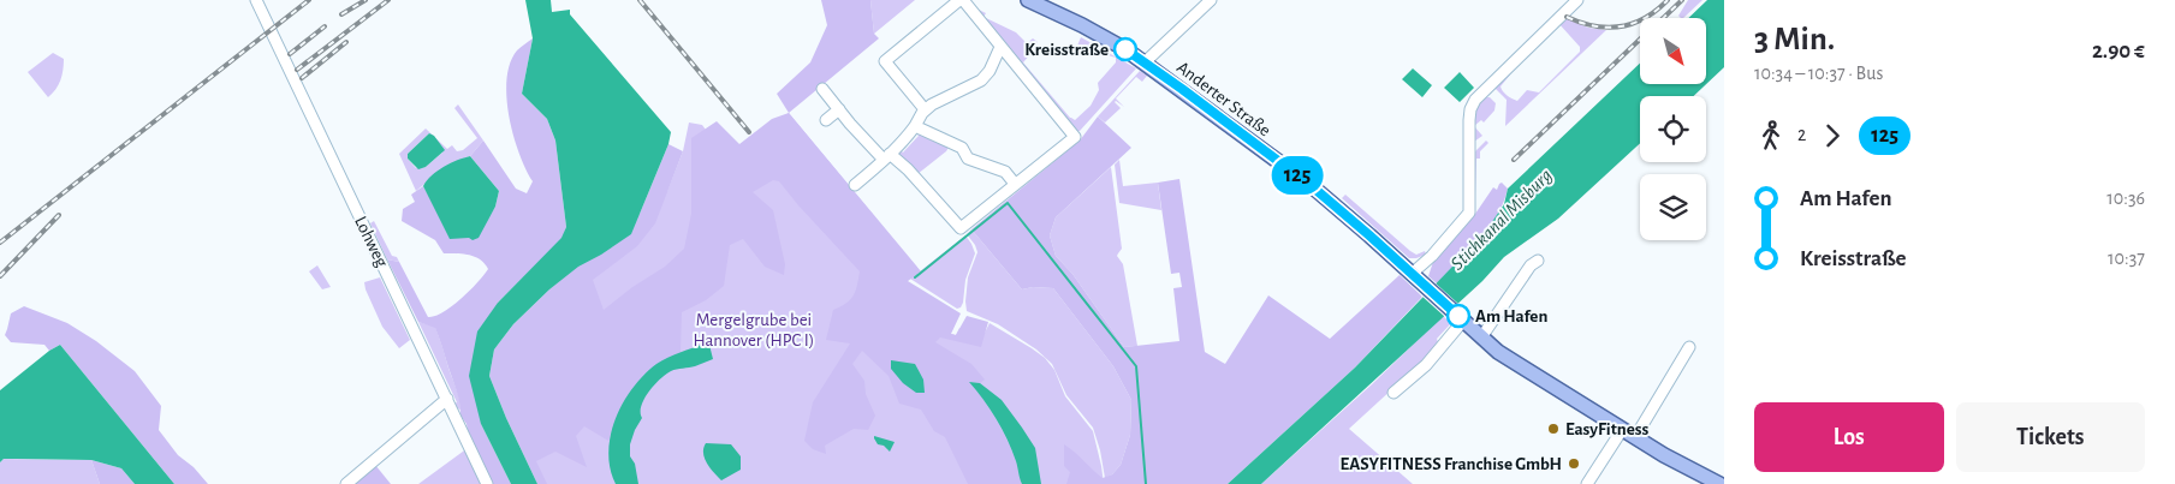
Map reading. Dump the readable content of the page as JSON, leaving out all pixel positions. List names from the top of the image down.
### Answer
{
  "streets": {
    "main road": ["Anderter Straße"],
    "street": ["Lohweg"]
  },
  "water": ["Stichkanal Misburg"],
  "parks": ["Mergelgrube bei Hannover (HPC I)"],
  "places": [
    "Kreisstraße",
    "Am Hafen",
    "EasyFitness",
    "EASYFITNESS Franchise GmbH"
  ],
  "lines": ["bus line 125"],
  "north": "bottom right",
  "page": {
    "on_map": "125",
    "heading": ["3 Min.", "10:34 – 10:37 · Bus", "2.90 €"],
    "legs": ["2", "125"],
    "list": [
      {
        "name": "Am Hafen",
        "value": "10:36"
      },
      {
        "name": "Kreisstraße",
        "value": "10:37"
      }
    ],
    "buttons": ["Los", "Tickets"]
  }
}
